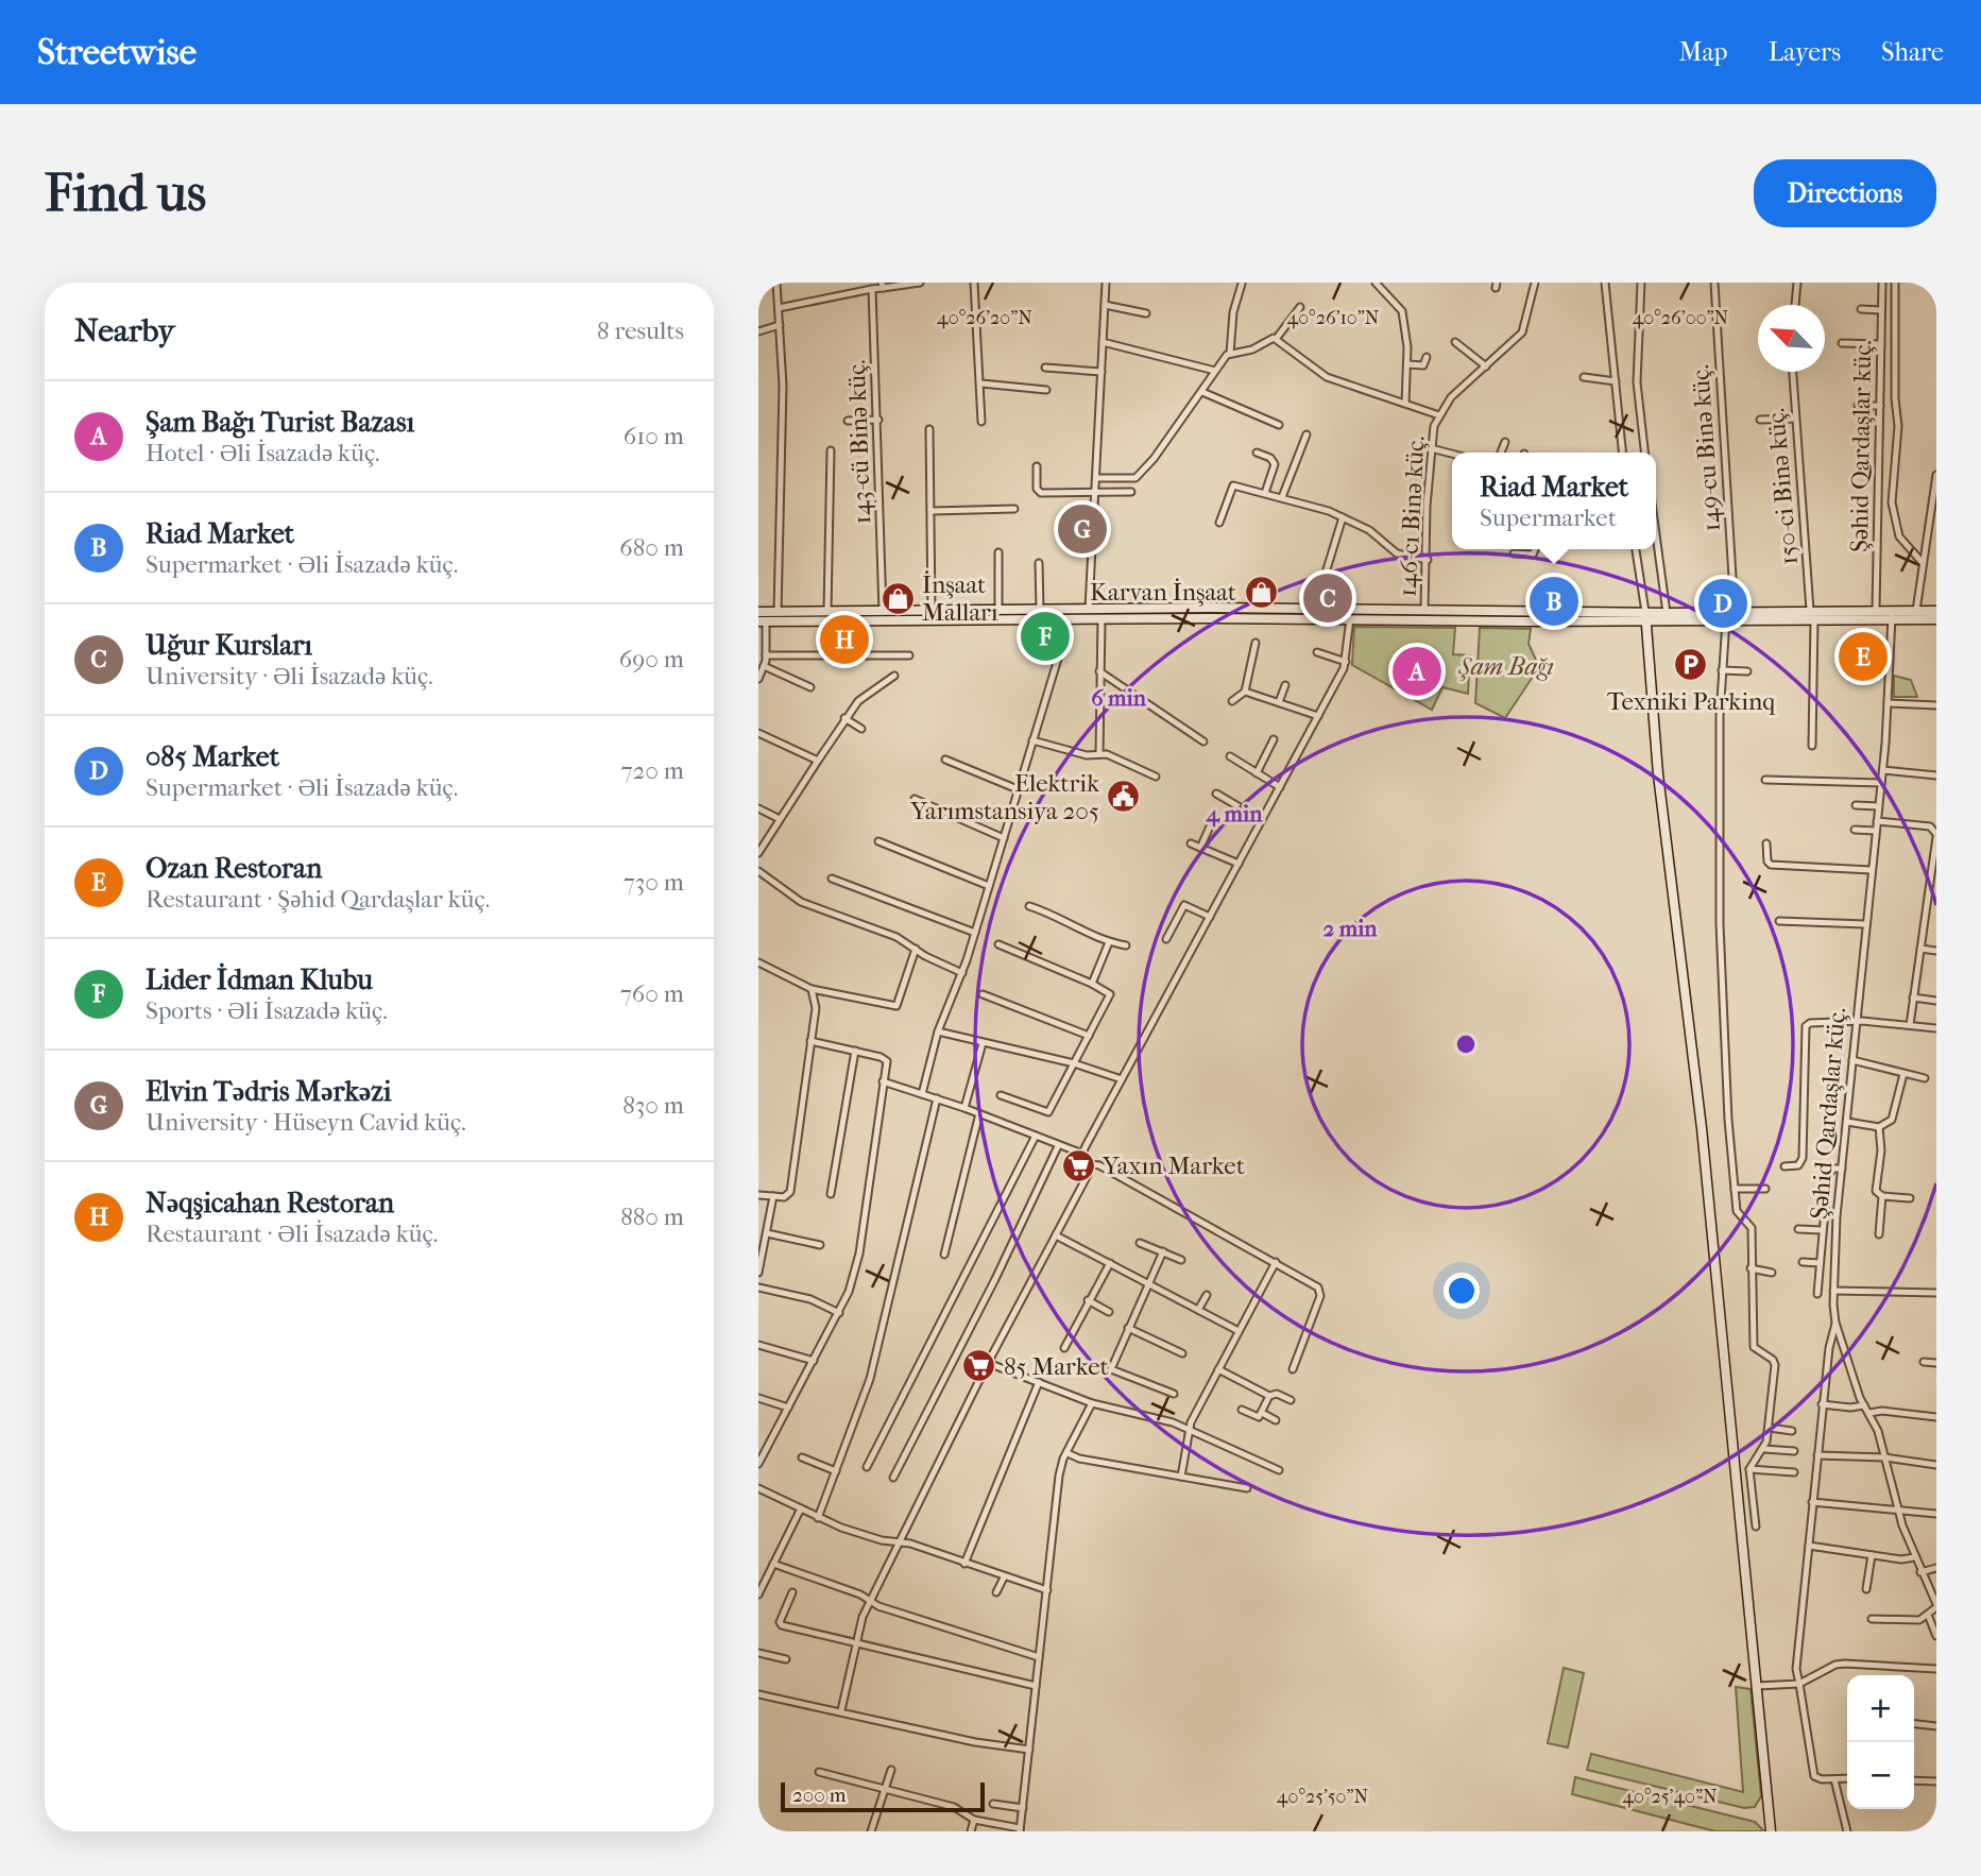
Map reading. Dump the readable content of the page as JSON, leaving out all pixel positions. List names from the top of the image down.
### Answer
{
  "streets": {
    "street": [
      "143-cü Binə küç.",
      "Şəhid Qardaşlar küç.",
      "149-cu Binə küç.",
      "150-ci Binə küç.",
      "146-cı Binə küç."
    ]
  },
  "parks": ["Şam Bağı"],
  "places": {
    "shop": ["Karvan İnşaat", "İnşaat Malları"],
    "parking": ["Texniki Parkinq"],
    "public building": ["Elektrik Yarımstansiya 205"],
    "supermarket": ["Yaxın Market", "85 Market"]
  },
  "scale_bar": "200 m",
  "north": "top left",
  "page": {
    "header": "Streetwise",
    "nav": ["Map", "Layers", "Share"],
    "buttons": "Directions",
    "title": "Find us",
    "heading": ["Nearby", "8 results"],
    "list": [
      {
        "mark": "A",
        "name": "Şam Bağı Turist Bazası",
        "note": "Hotel · Əli İsazadə küç.",
        "value": "610 m"
      },
      {
        "mark": "B",
        "name": "Riad Market",
        "note": "Supermarket · Əli İsazadə küç.",
        "value": "680 m"
      },
      {
        "mark": "C",
        "name": "Uğur Kursları",
        "note": "University · Əli İsazadə küç.",
        "value": "690 m"
      },
      {
        "mark": "D",
        "name": "085 Market",
        "note": "Supermarket · Əli İsazadə küç.",
        "value": "720 m"
      },
      {
        "mark": "E",
        "name": "Ozan Restoran",
        "note": "Restaurant · Şəhid Qardaşlar küç.",
        "value": "730 m"
      },
      {
        "mark": "F",
        "name": "Lider İdman Klubu",
        "note": "Sports · Əli İsazadə küç.",
        "value": "760 m"
      },
      {
        "mark": "G",
        "name": "Elvin Tədris Mərkəzi",
        "note": "University · Hüseyn Cavid küç.",
        "value": "830 m"
      },
      {
        "mark": "H",
        "name": "Nəqşicahan Restoran",
        "note": "Restaurant · Əli İsazadə küç.",
        "value": "880 m"
      }
    ],
    "popup": ["Riad Market", "Supermarket"],
    "pins": [
      "G",
      "C",
      "B",
      "D",
      "F",
      "H",
      "E",
      "A"
    ],
    "map_buttons": ["+", "−"],
    "scale": "200 m"
  },
  "coordinates": [
    "40°26'20\"N",
    "40°26'10\"N",
    "40°26'00\"N",
    "40°25'50\"N",
    "40°25'40\"N"
  ],
  "rings": ["6 min", "4 min", "2 min"]
}
